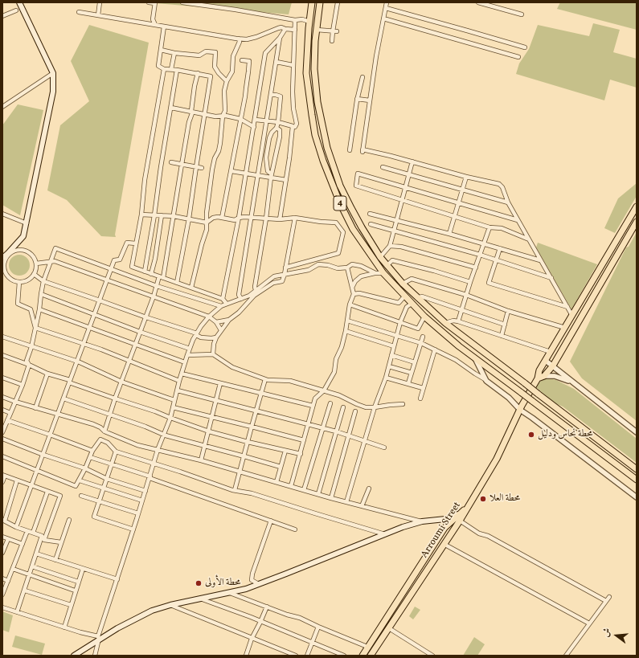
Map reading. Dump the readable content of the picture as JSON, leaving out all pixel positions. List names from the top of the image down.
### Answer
{
  "streets": {
    "main road": ["4", "Arroumi Street"]
  },
  "places": ["محطة نحاس ودليل", "محطة العلا", "محطة الأولى"],
  "north": "left"
}
